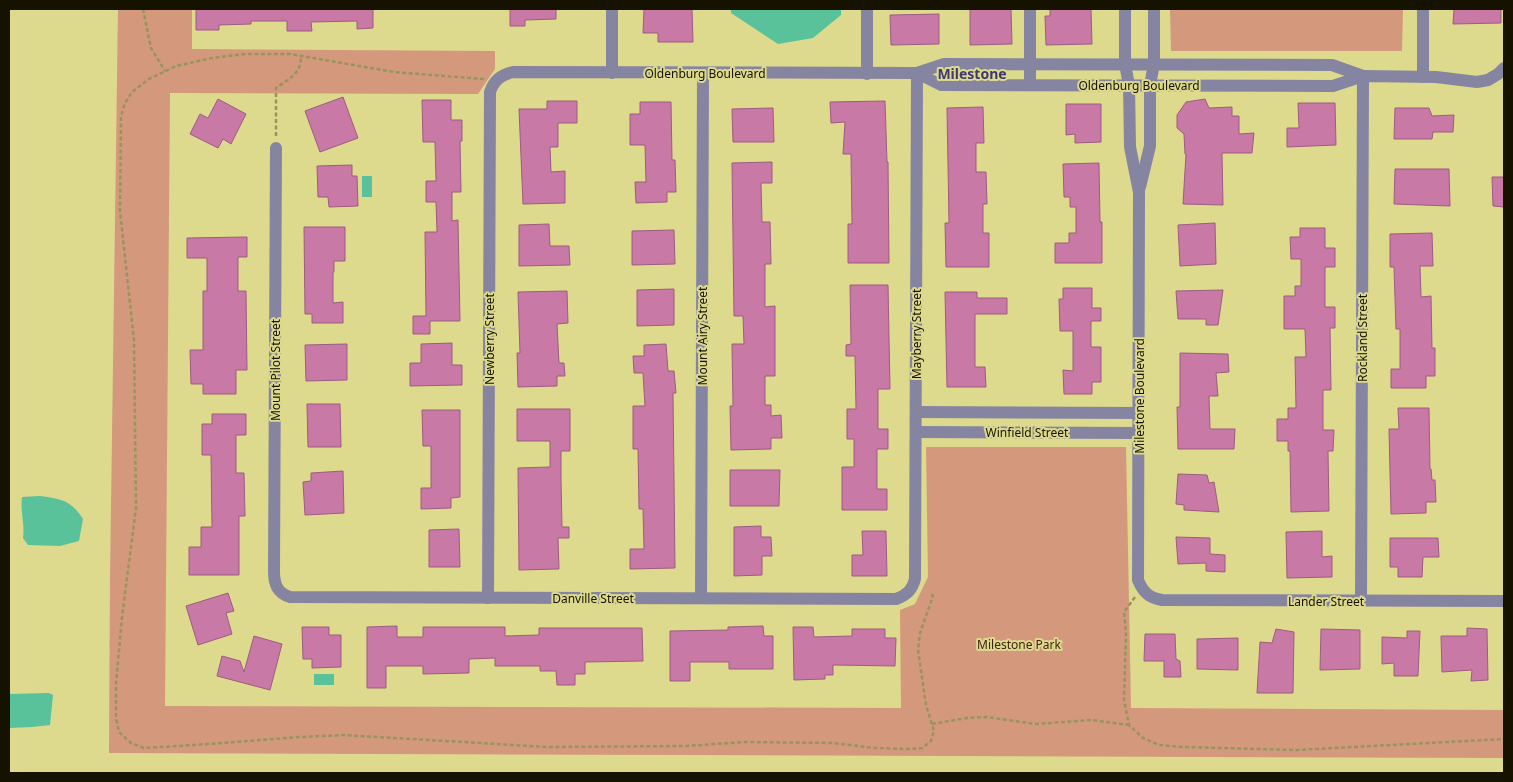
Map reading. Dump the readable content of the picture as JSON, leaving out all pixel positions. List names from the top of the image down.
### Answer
{
  "streets": {
    "street": [
      "Oldenburg Boulevard",
      "Mayberry Street",
      "Mount Airy Street",
      "Rockland Street",
      "Newberry Street",
      "Mount Pilot Street",
      "Milestone Boulevard",
      "Winfield Street",
      "Danville Street",
      "Lander Street"
    ]
  },
  "crossings": [
    ["Oldenburg Boulevard", "Mayberry Street"],
    ["Oldenburg Boulevard", "Mount Airy Street"],
    ["Oldenburg Boulevard", "Rockland Street"],
    ["Oldenburg Boulevard", "Newberry Street"],
    ["Oldenburg Boulevard", "Milestone Boulevard"],
    ["Mayberry Street", "Winfield Street"],
    ["Mayberry Street", "Danville Street"],
    ["Mount Airy Street", "Danville Street"],
    ["Rockland Street", "Lander Street"],
    ["Newberry Street", "Danville Street"],
    ["Mount Pilot Street", "Danville Street"],
    ["Milestone Boulevard", "Winfield Street"],
    ["Milestone Boulevard", "Lander Street"]
  ],
  "districts": ["Milestone"],
  "parks": ["Milestone Park"]
}
